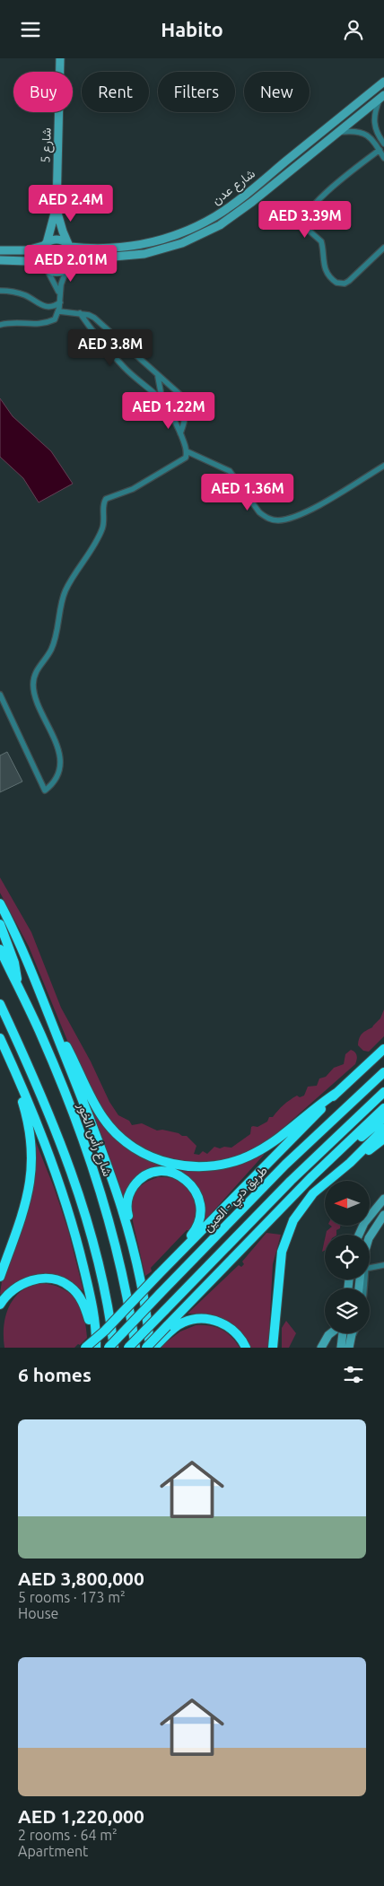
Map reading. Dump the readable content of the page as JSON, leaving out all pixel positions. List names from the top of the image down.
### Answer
{
  "streets": {
    "highway": ["شارع رأس الخور", "طريق دبي - العين"],
    "street": ["شارع 5", "شارع عدن"]
  },
  "crossings": [
    ["شارع 5", "شارع عدن"]
  ],
  "north": "left",
  "page": {
    "header": "Habito",
    "chip": [
      "Buy",
      "Rent",
      "Filters",
      "New"
    ],
    "price": [
      "AED 2.4M",
      "AED 3.39M",
      "AED 2.01M",
      "AED 3.8M",
      "AED 1.22M",
      "AED 1.36M"
    ],
    "heading": "6 homes",
    "list": [
      {
        "name": "AED 3,800,000",
        "note": "5 rooms · 173 m² · House"
      },
      {
        "name": "AED 1,220,000",
        "note": "2 rooms · 64 m² · Apartment"
      }
    ]
  }
}
